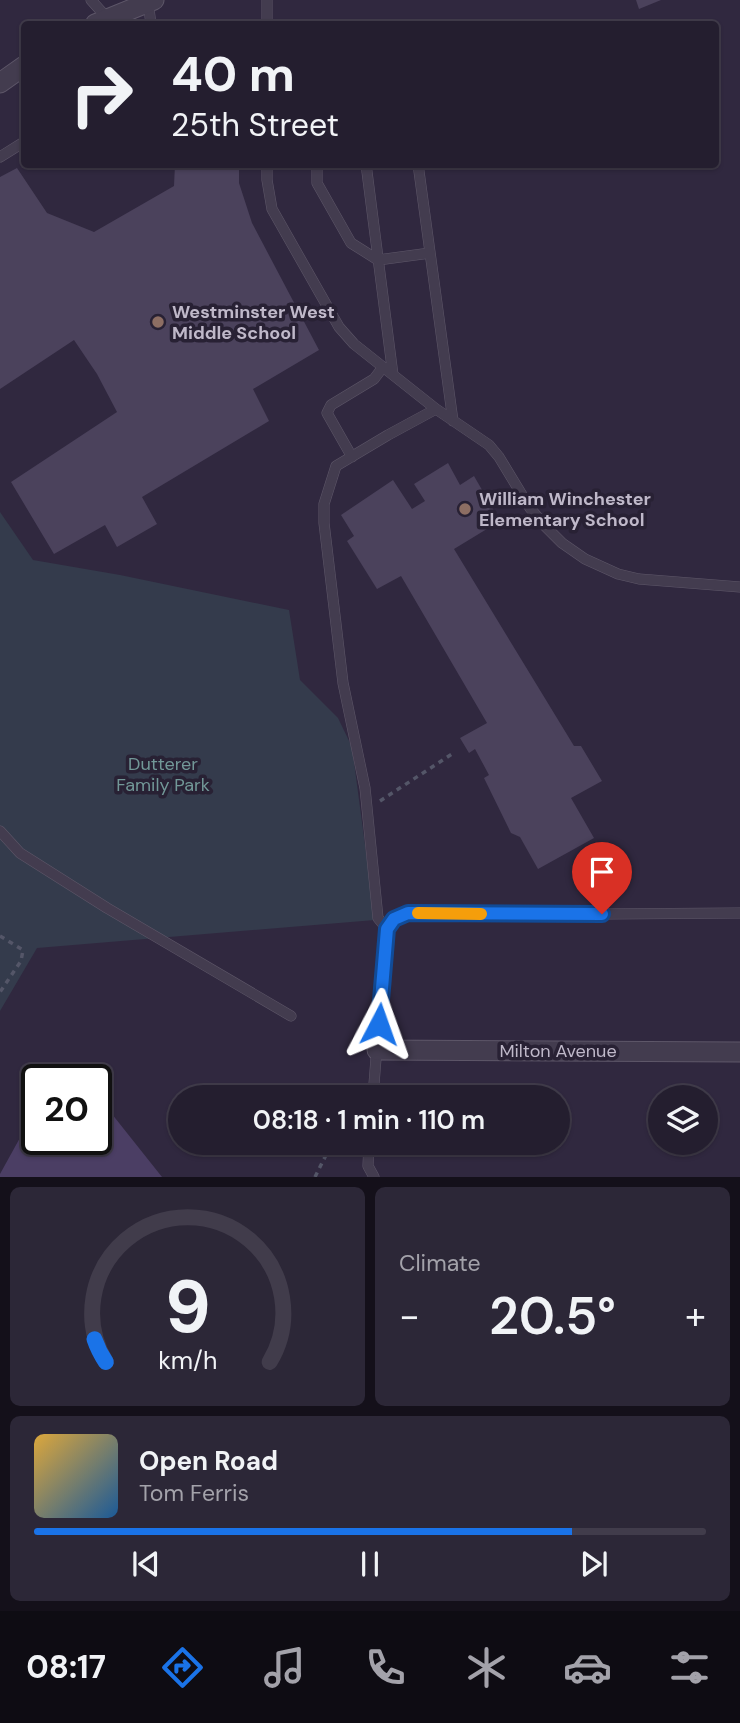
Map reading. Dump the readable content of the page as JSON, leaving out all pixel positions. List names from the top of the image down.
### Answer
{
  "streets": {
    "street": ["Milton Avenue"]
  },
  "parks": ["Dutterer Family Park"],
  "places": ["Westminster West Middle School", "William Winchester Elementary School"],
  "page": {
    "turn": ["40 m", "25th Street"],
    "limit": "20",
    "trip": "08:18 · 1 min · 110 m",
    "tile": "Climate",
    "heat": ["−", "20.5°", "+"],
    "song": ["Open Road", "Tom Ferris"],
    "tabs": "08:17",
    "gauge": ["9", "km/h"]
  }
}
